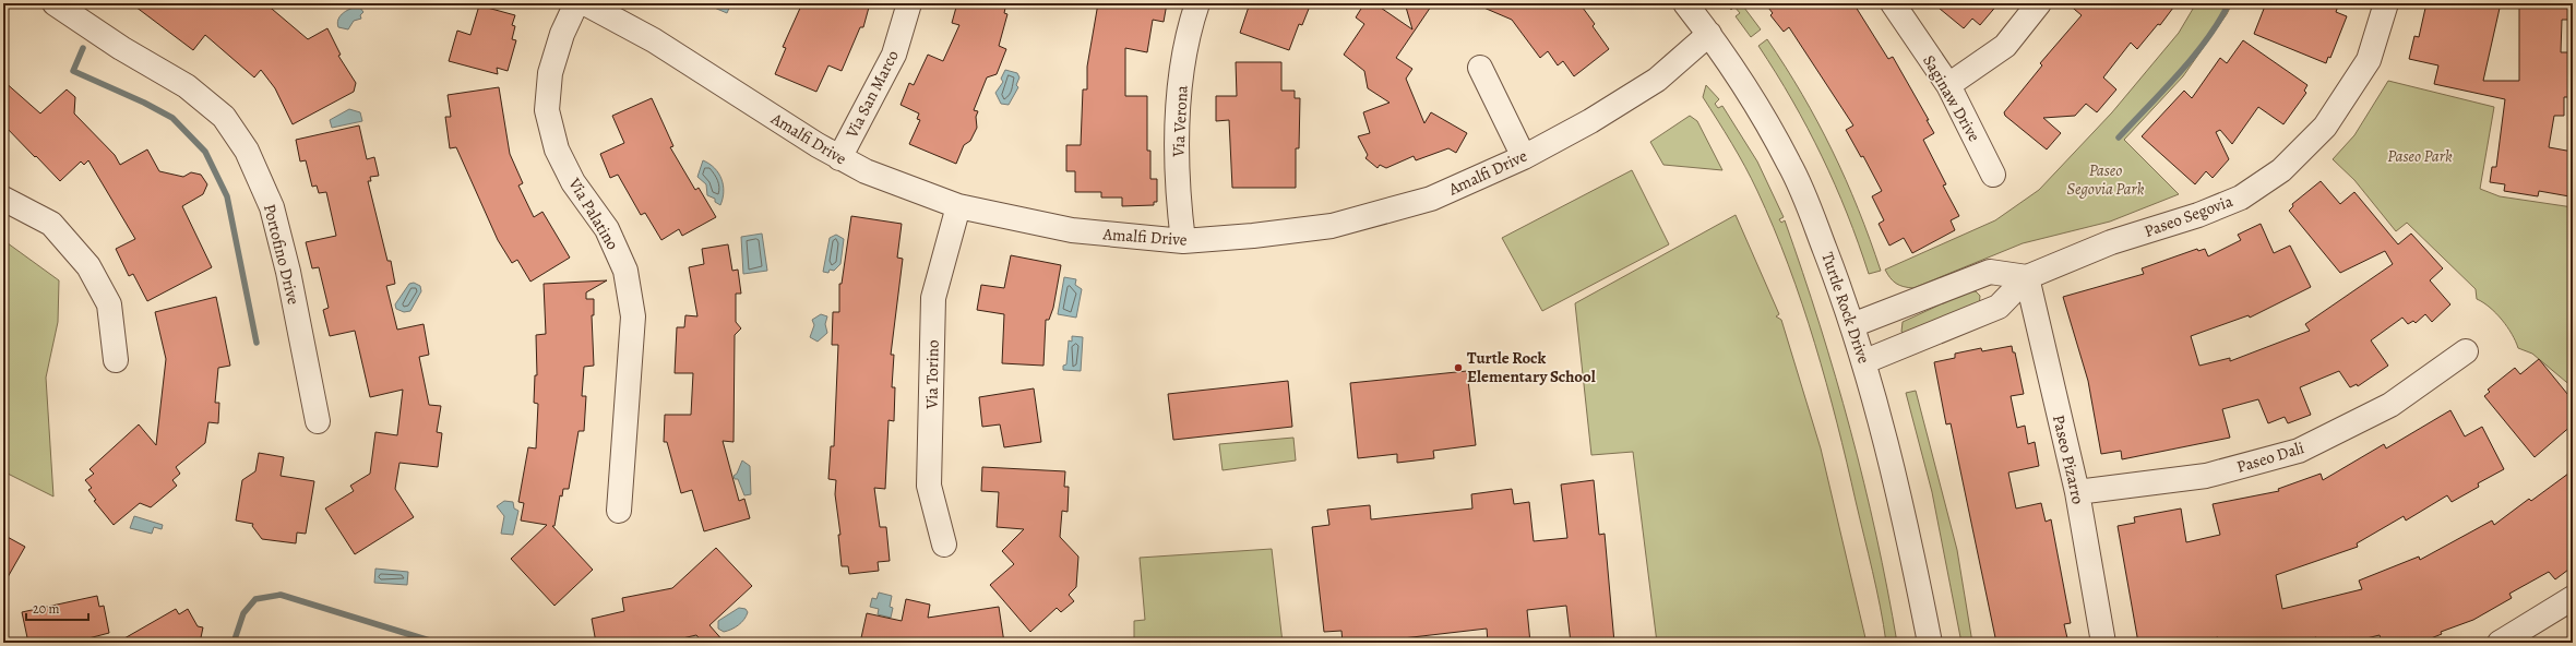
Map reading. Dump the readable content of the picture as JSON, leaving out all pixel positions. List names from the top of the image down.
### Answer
{
  "streets": {
    "street": [
      "Via San Marco",
      "Saginaw Drive",
      "Via Verona",
      "Amalfi Drive",
      "Via Palatino",
      "Paseo Segovia",
      "Portofino Drive",
      "Turtle Rock Drive",
      "Via Torino",
      "Paseo Dali",
      "Paseo Pizarro"
    ]
  },
  "crossings": [
    ["Via San Marco", "Amalfi Drive"],
    ["Via Verona", "Amalfi Drive"],
    ["Amalfi Drive", "Turtle Rock Drive"],
    ["Amalfi Drive", "Via Torino"],
    ["Paseo Segovia", "Turtle Rock Drive"],
    ["Paseo Segovia", "Paseo Pizarro"],
    ["Paseo Dali", "Paseo Pizarro"]
  ],
  "parks": ["Paseo Park", "Paseo Segovia Park"],
  "places": ["Turtle Rock Elementary School"],
  "scale_bar": "20 m"
}
